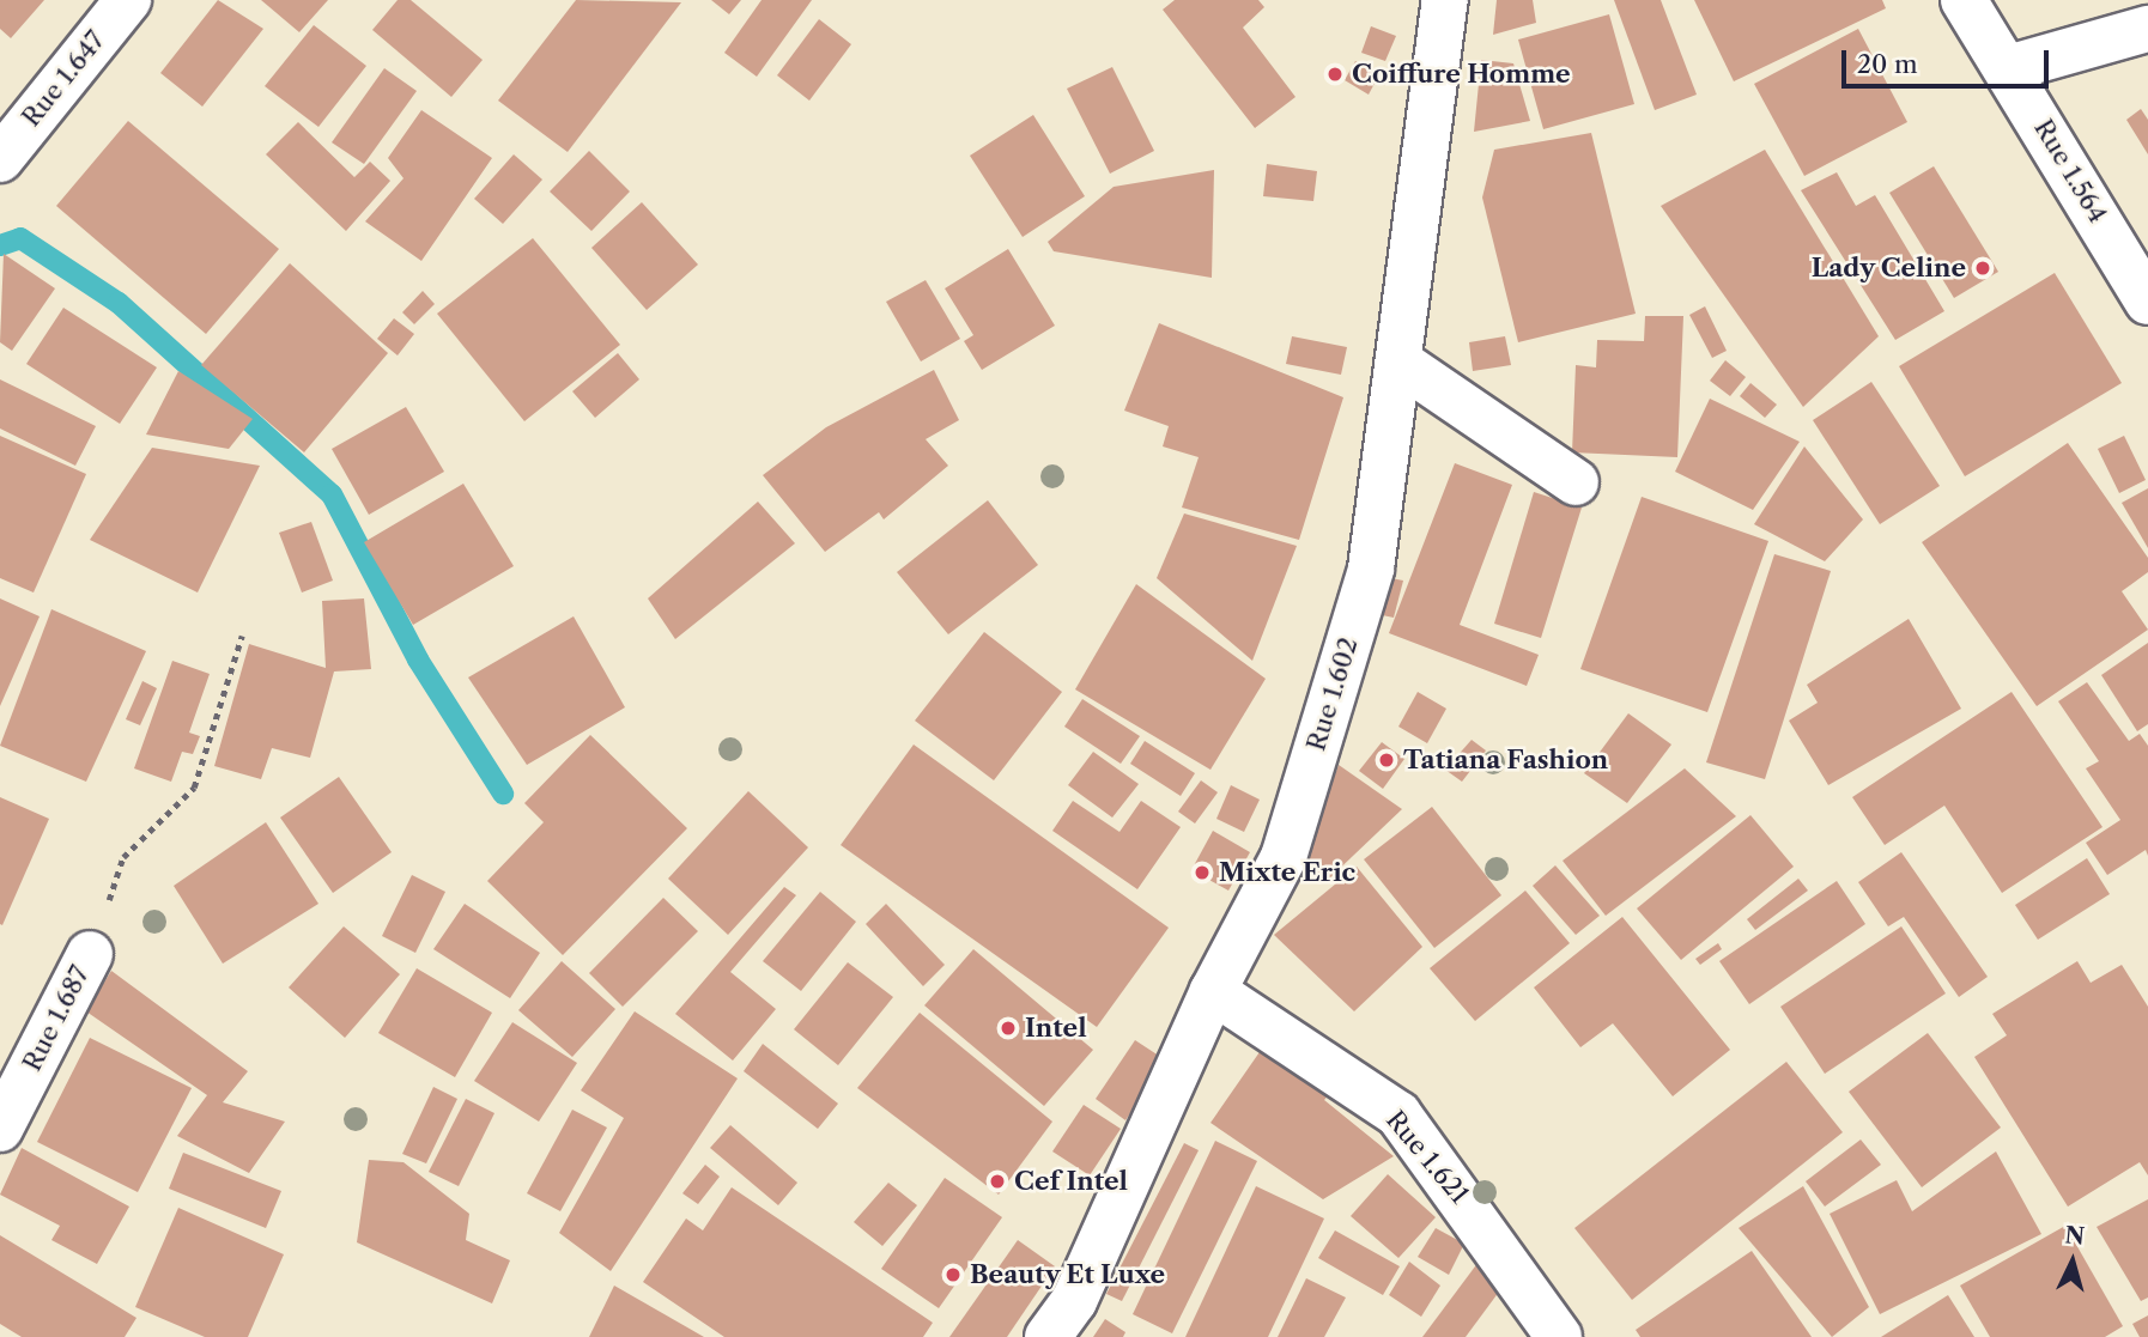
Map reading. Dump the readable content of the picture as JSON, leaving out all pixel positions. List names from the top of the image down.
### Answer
{
  "streets": {
    "street": [
      "Rue 1.647",
      "Rue 1.564",
      "Rue 1.602",
      "Rue 1.687",
      "Rue 1.621"
    ]
  },
  "crossings": [
    ["Rue 1.602", "Rue 1.621"]
  ],
  "places": [
    "Coiffure Homme",
    "Lady Celine",
    "Tatiana Fashion",
    "Mixte Eric",
    "Intel",
    "Cef Intel",
    "Beauty Et Luxe"
  ],
  "scale_bar": "20 m",
  "north": "top"
}
